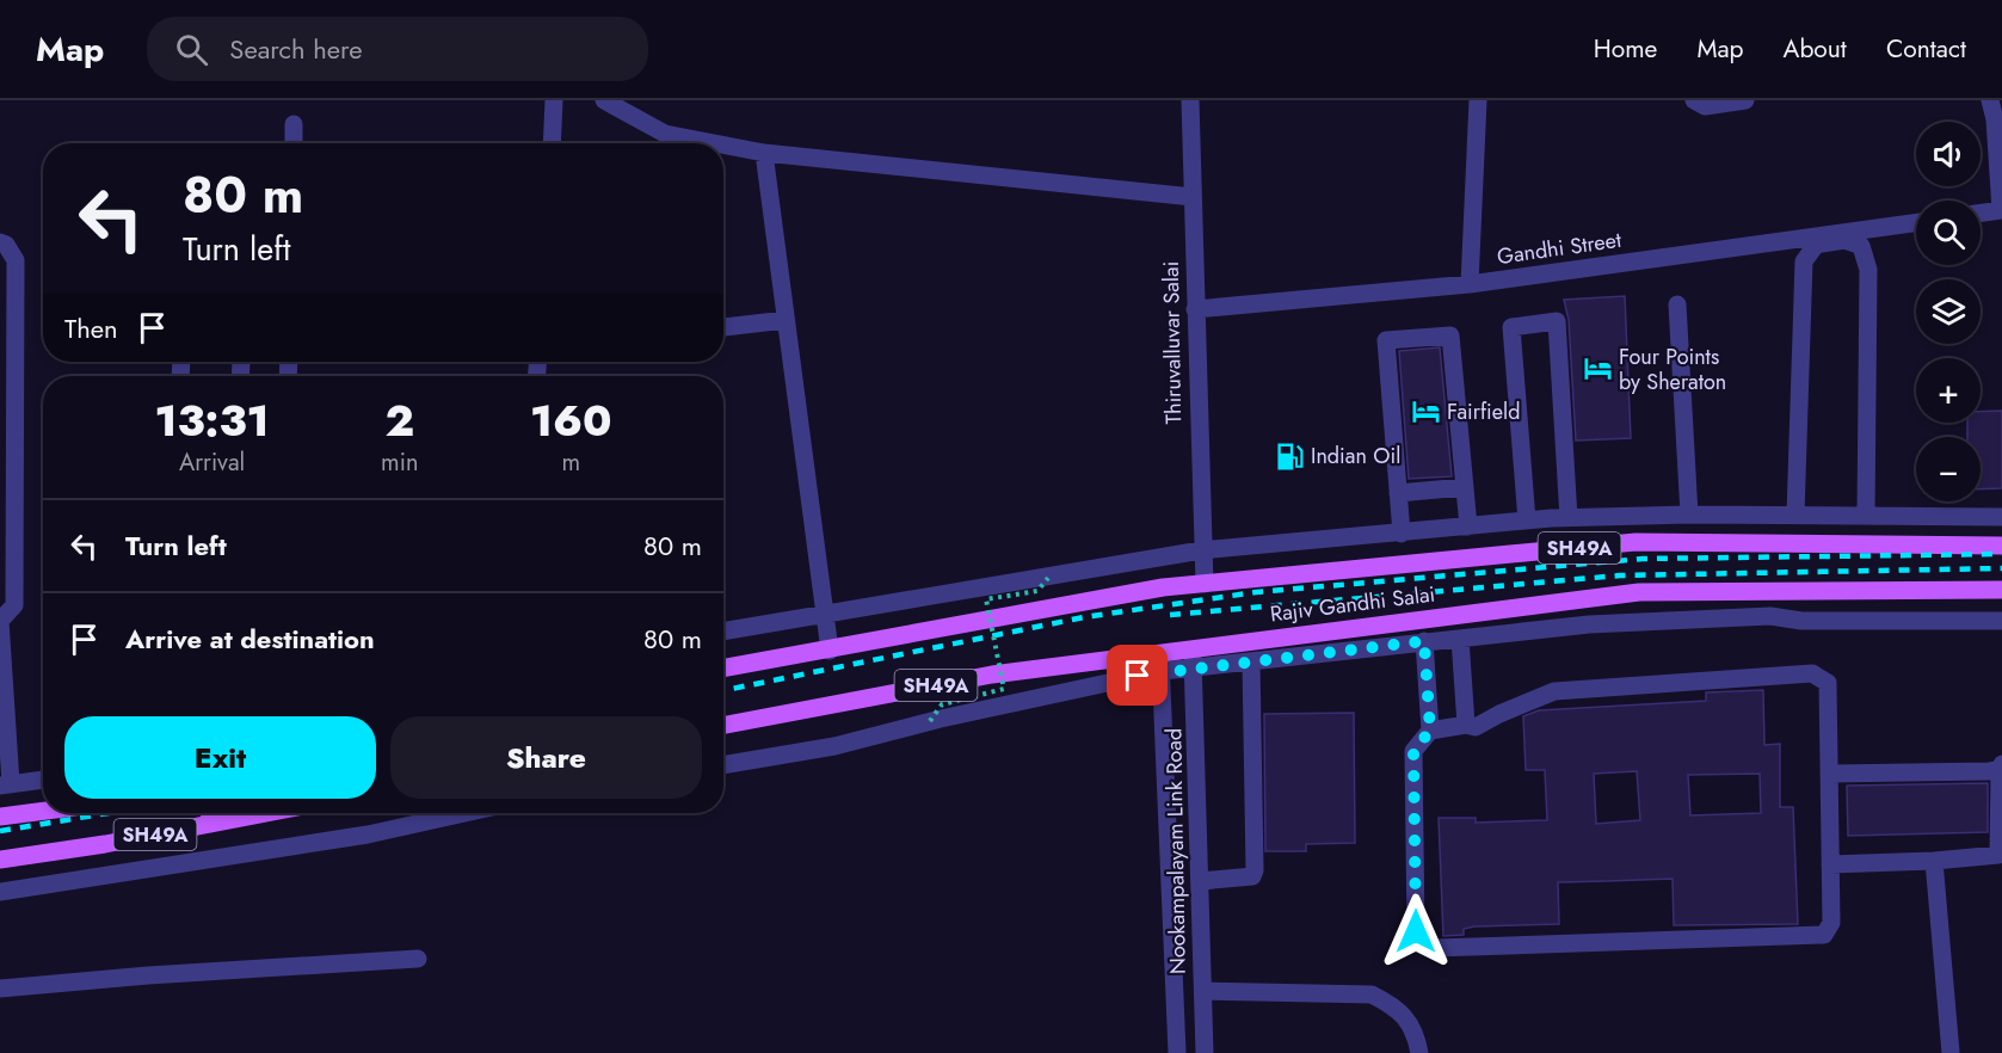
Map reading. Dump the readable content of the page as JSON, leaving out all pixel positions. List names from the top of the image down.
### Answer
{
  "streets": {
    "main road": ["SH49A", "Rajiv Gandhi Salai"],
    "street": ["Gandhi Street", "Thiruvalluvar Salai", "Nookampalayam Link Road"]
  },
  "crossings": [
    ["Gandhi Street", "Thiruvalluvar Salai"],
    ["Thiruvalluvar Salai", "Rajiv Gandhi Salai"],
    ["Rajiv Gandhi Salai", "Nookampalayam Link Road"]
  ],
  "places": {
    "hotel": ["Four Points by Sheraton", "Fairfield"],
    "fuel station": ["Indian Oil"]
  },
  "page": {
    "header": "Map",
    "search": "Search here",
    "nav": [
      "Home",
      "Map",
      "About",
      "Contact"
    ],
    "map_buttons": ["+", "−"],
    "turn": ["80 m", "Turn left"],
    "then": "Then",
    "eta": [
      "13:31",
      "Arrival",
      "2",
      "min",
      "160",
      "m"
    ],
    "list": [
      {
        "name": "Turn left",
        "value": "80 m"
      },
      {
        "name": "Arrive at destination",
        "value": "80 m"
      }
    ],
    "buttons": ["Exit", "Share"]
  }
}
